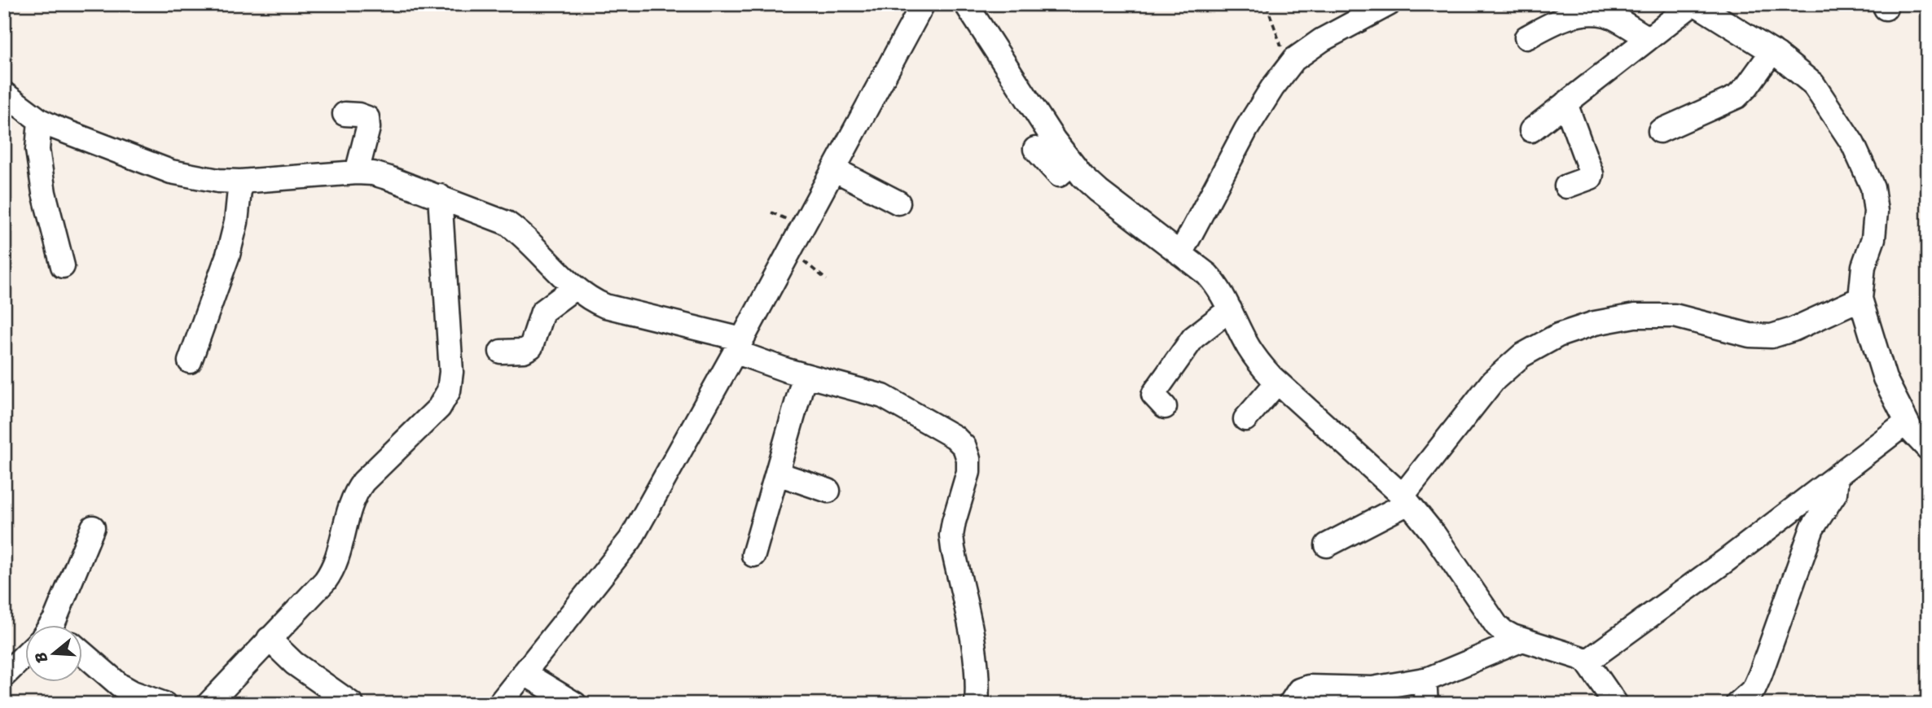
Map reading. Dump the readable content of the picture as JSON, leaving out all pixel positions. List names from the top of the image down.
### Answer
{
  "north": "left"
}
